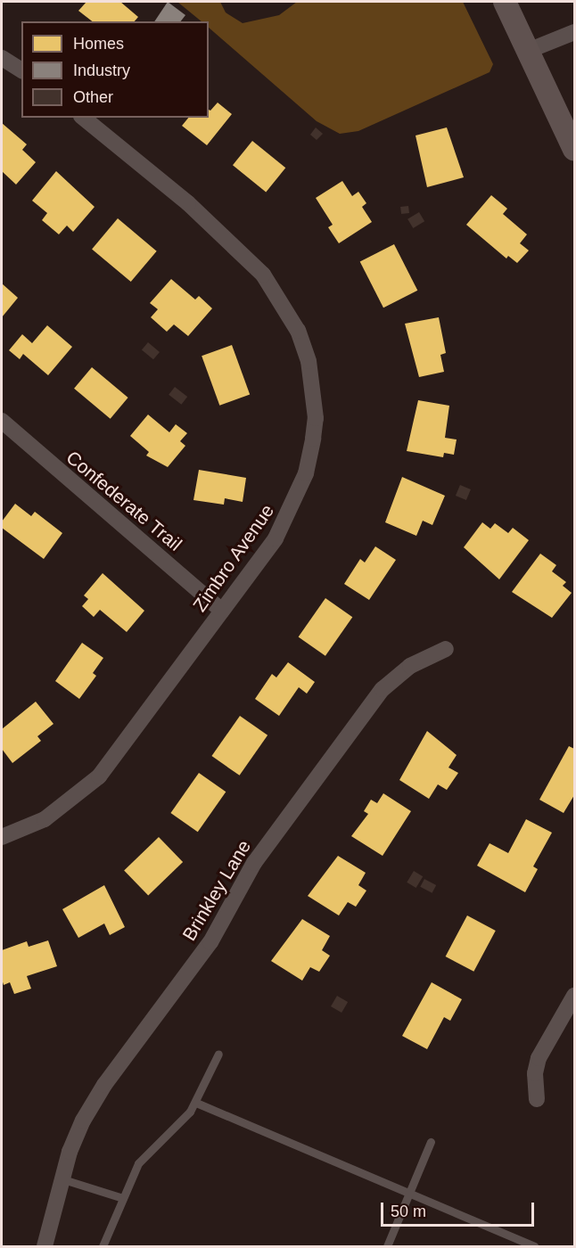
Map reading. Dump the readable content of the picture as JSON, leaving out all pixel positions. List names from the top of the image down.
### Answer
{
  "streets": {
    "street": ["Confederate Trail", "Zimbro Avenue", "Brinkley Lane"]
  },
  "crossings": [
    ["Confederate Trail", "Zimbro Avenue"]
  ],
  "legend": ["Homes", "Industry", "Other"],
  "scale_bar": "50 m"
}
